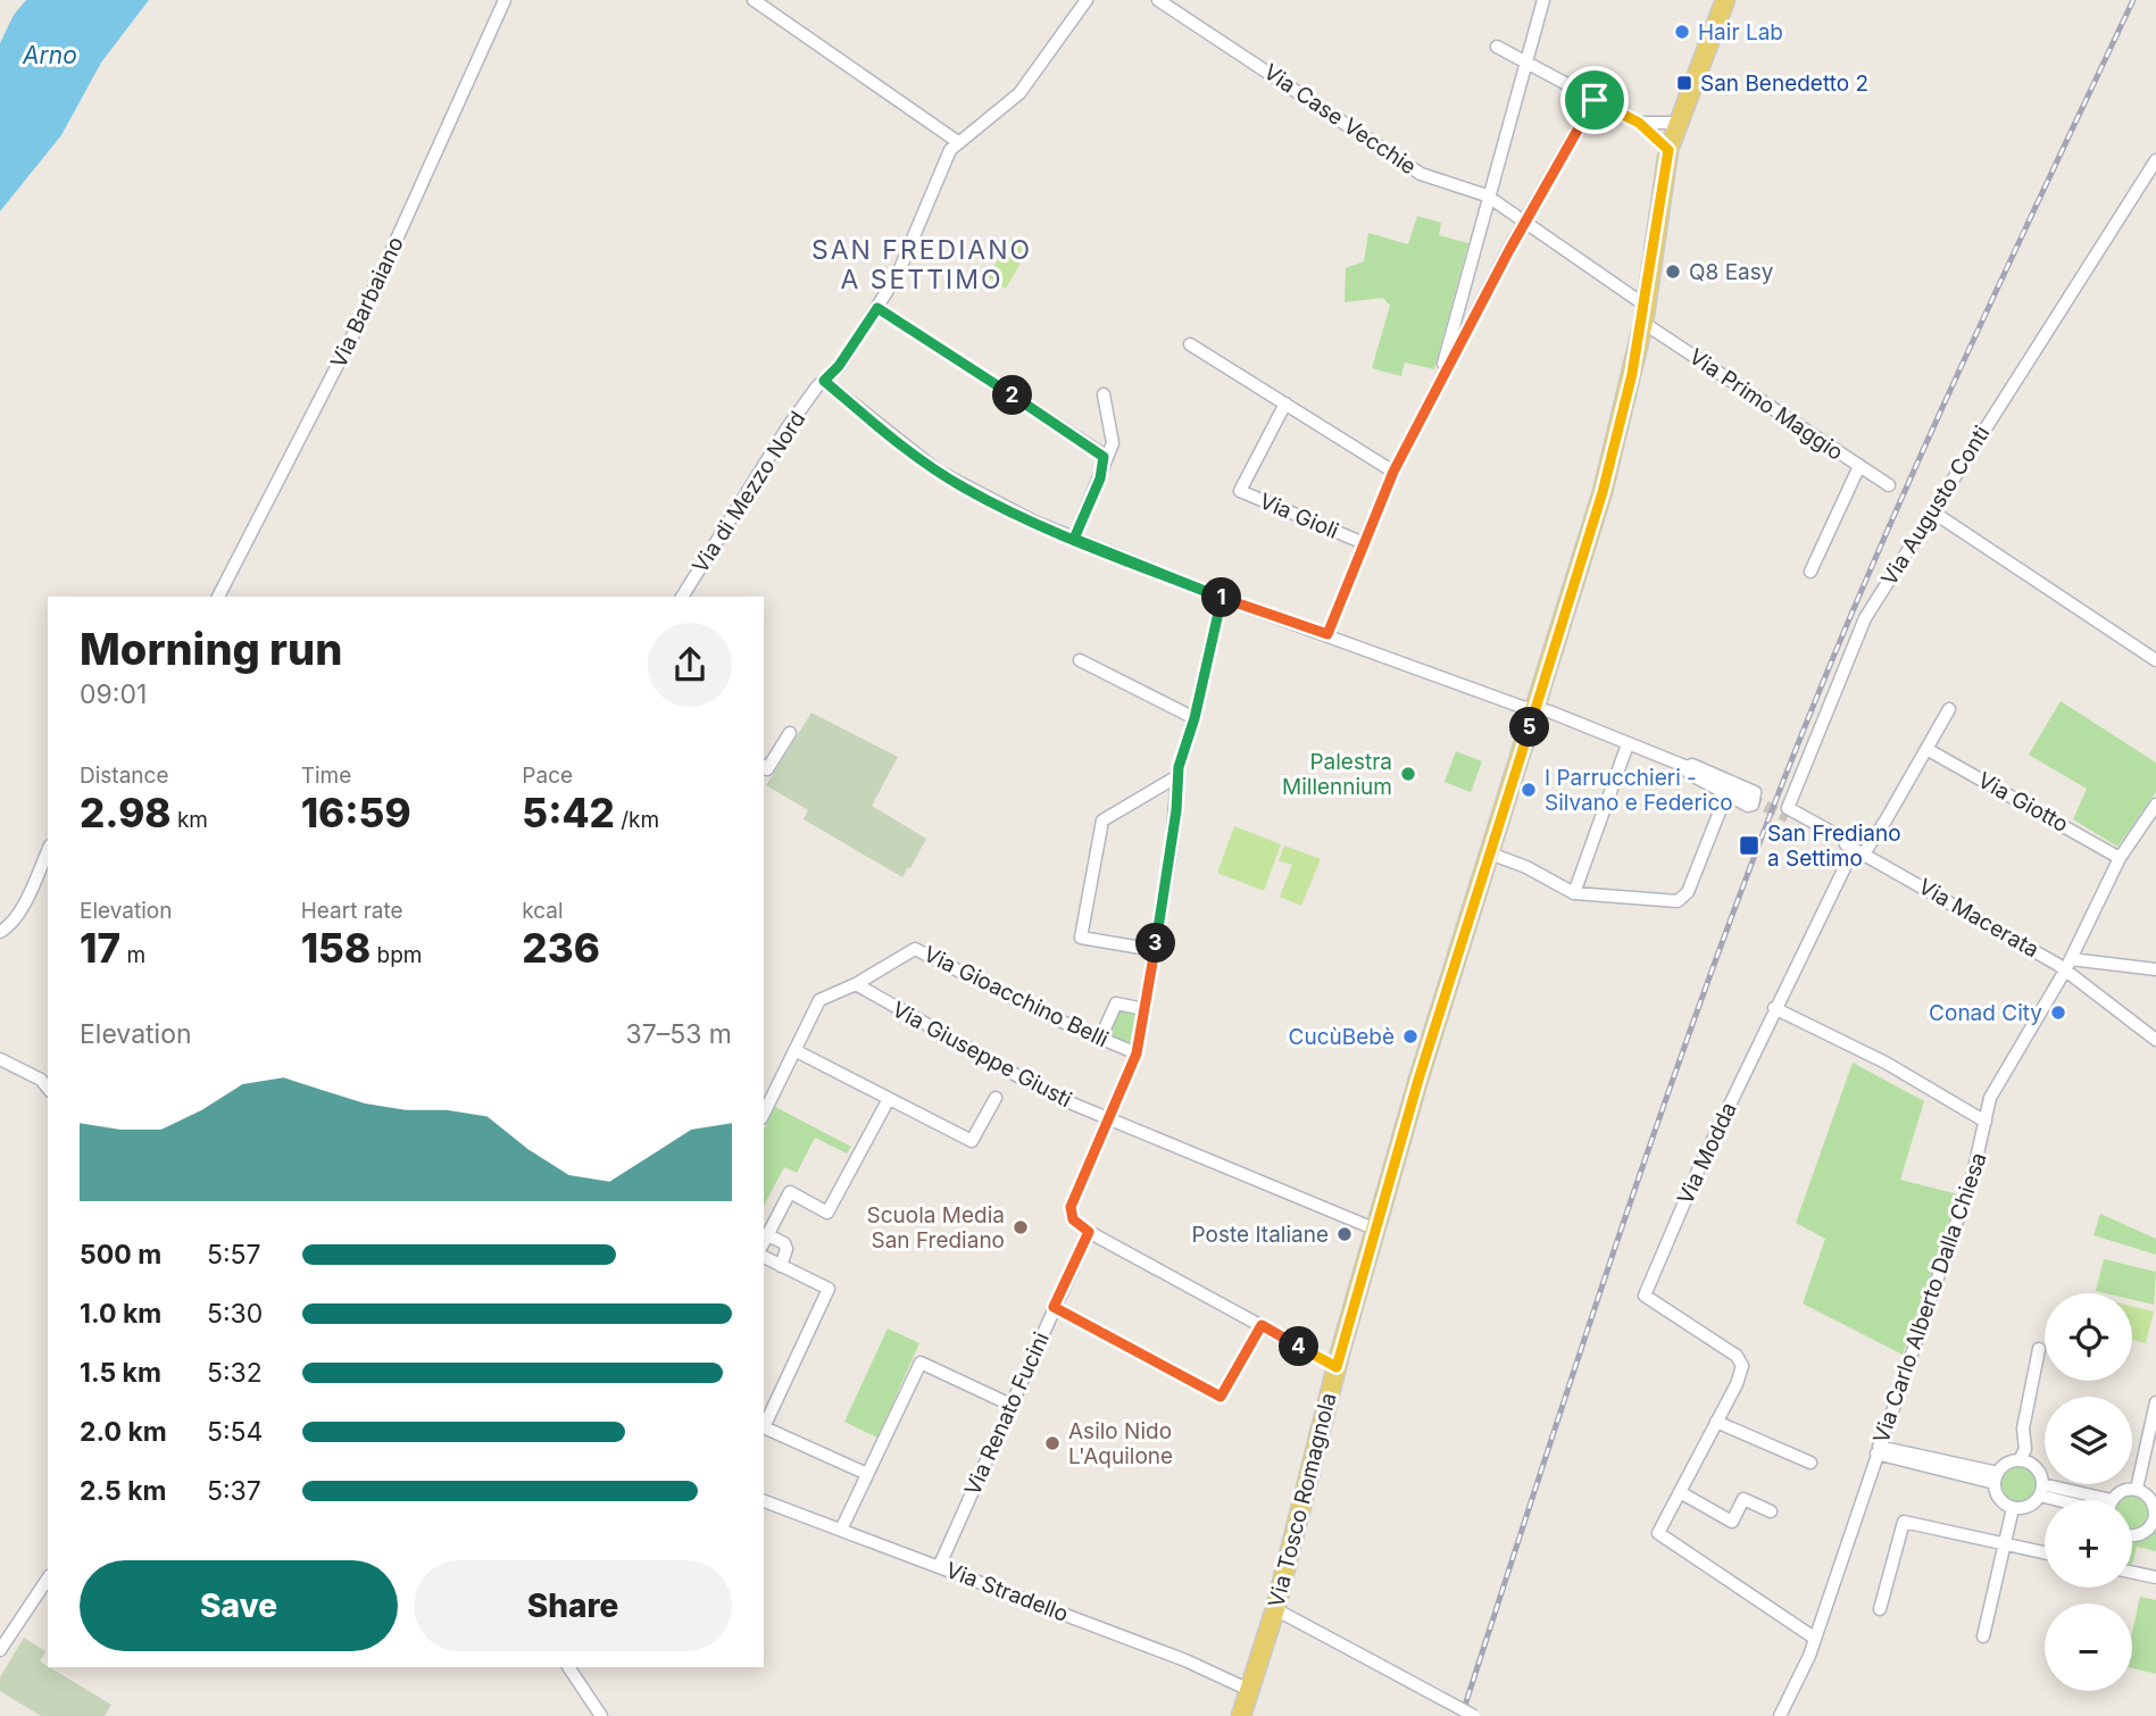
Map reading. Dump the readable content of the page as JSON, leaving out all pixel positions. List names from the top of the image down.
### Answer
{
  "streets": {
    "main road": ["Via Tosco Romagnola"],
    "street": [
      "Via Case Vecchie",
      "Via Barbaiano",
      "Via Primo Maggio",
      "Via di Mezzo Nord",
      "Via Augusto Conti",
      "Via Gioli",
      "Via Giotto",
      "Via Macerata",
      "Via Gioacchino Belli",
      "Via Giuseppe Giusti",
      "Via Modda",
      "Via Carlo Alberto Dalla Chiesa",
      "Via Renato Fucini",
      "Via Stradello"
    ]
  },
  "crossings": [
    ["Via Case Vecchie", "Via Primo Maggio"],
    ["Via Case Vecchie", "Via Tosco Romagnola"],
    ["Via Primo Maggio", "Via Tosco Romagnola"],
    ["Via Augusto Conti", "Via Macerata"],
    ["Via Giotto", "Via Modda"],
    ["Via Giotto", "Via Carlo Alberto Dalla Chiesa"],
    ["Via Macerata", "Via Modda"],
    ["Via Macerata", "Via Carlo Alberto Dalla Chiesa"],
    ["Via Gioacchino Belli", "Via Giuseppe Giusti"],
    ["Via Giuseppe Giusti", "Via Tosco Romagnola"],
    ["Via Modda", "Via Carlo Alberto Dalla Chiesa"],
    ["Via Renato Fucini", "Via Stradello"],
    ["Via Tosco Romagnola", "Via Stradello"]
  ],
  "districts": ["SAN FREDIANO A SETTIMO"],
  "water": ["Arno"],
  "places": {
    "other": [
      "Hair Lab",
      "Q8 Easy",
      "Palestra Millennium",
      "I Parrucchieri - Silvano e Federico",
      "Conad City",
      "CucùBebè",
      "Scuola Media San Frediano",
      "Poste Italiane",
      "Asilo Nido L'Aquilone"
    ],
    "transit": ["San Benedetto 2", "San Frediano a Settimo"]
  },
  "page": {
    "pins": [
      "2",
      "1",
      "5",
      "3",
      "4"
    ],
    "heading": ["Morning run", "09:01"],
    "stats": [
      ["Distance", "2.98 km"],
      ["Time", "16:59"],
      ["Pace", "5:42 /km"],
      ["Elevation", "17 m"],
      ["Heart rate", "158 bpm"],
      ["kcal", "236"]
    ],
    "chart": ["Elevation", "37–53 m"],
    "list": [
      {
        "name": "500 m",
        "note": "5:57"
      },
      {
        "name": "1.0 km",
        "note": "5:30"
      },
      {
        "name": "1.5 km",
        "note": "5:32"
      },
      {
        "name": "2.0 km",
        "note": "5:54"
      },
      {
        "name": "2.5 km",
        "note": "5:37"
      }
    ],
    "map_buttons": ["+", "−"],
    "buttons": ["Save", "Share"]
  }
}
